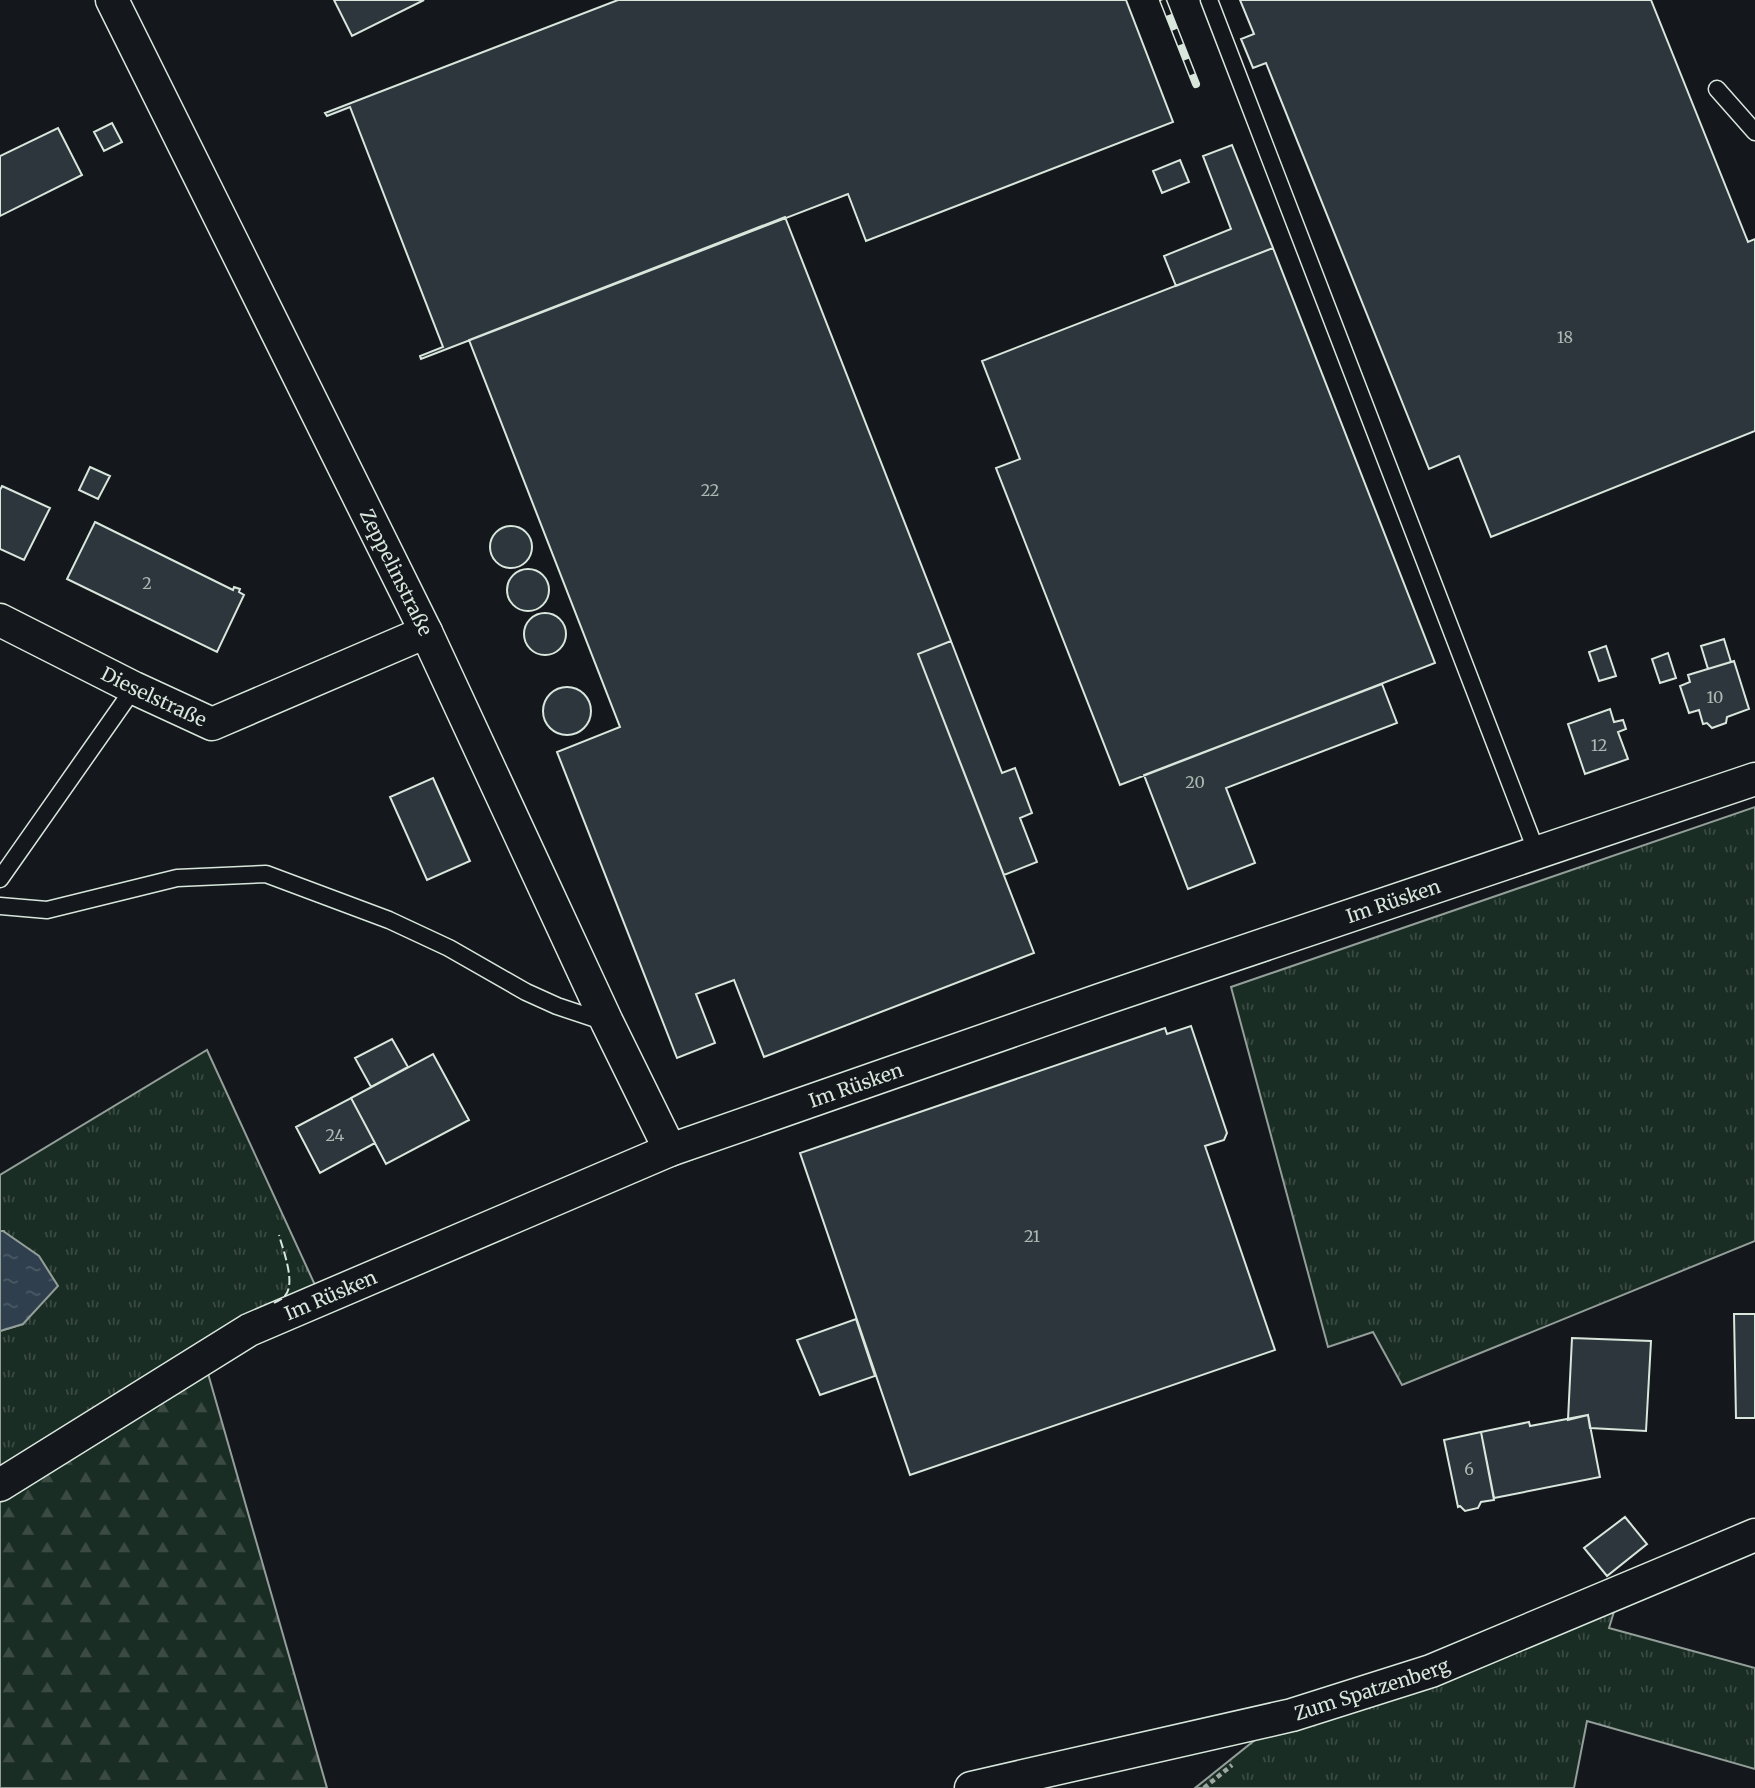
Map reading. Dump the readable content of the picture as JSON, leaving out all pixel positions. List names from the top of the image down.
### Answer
{
  "streets": {
    "street": [
      "Zeppelinstraße",
      "Dieselstraße",
      "Im Rüsken",
      "Zum Spatzenberg"
    ]
  },
  "crossings": [
    ["Zeppelinstraße", "Dieselstraße"],
    ["Zeppelinstraße", "Im Rüsken"]
  ],
  "house_numbers": [
    "18",
    "22",
    "2",
    "10",
    "12",
    "20",
    "24",
    "21",
    "6"
  ]
}
